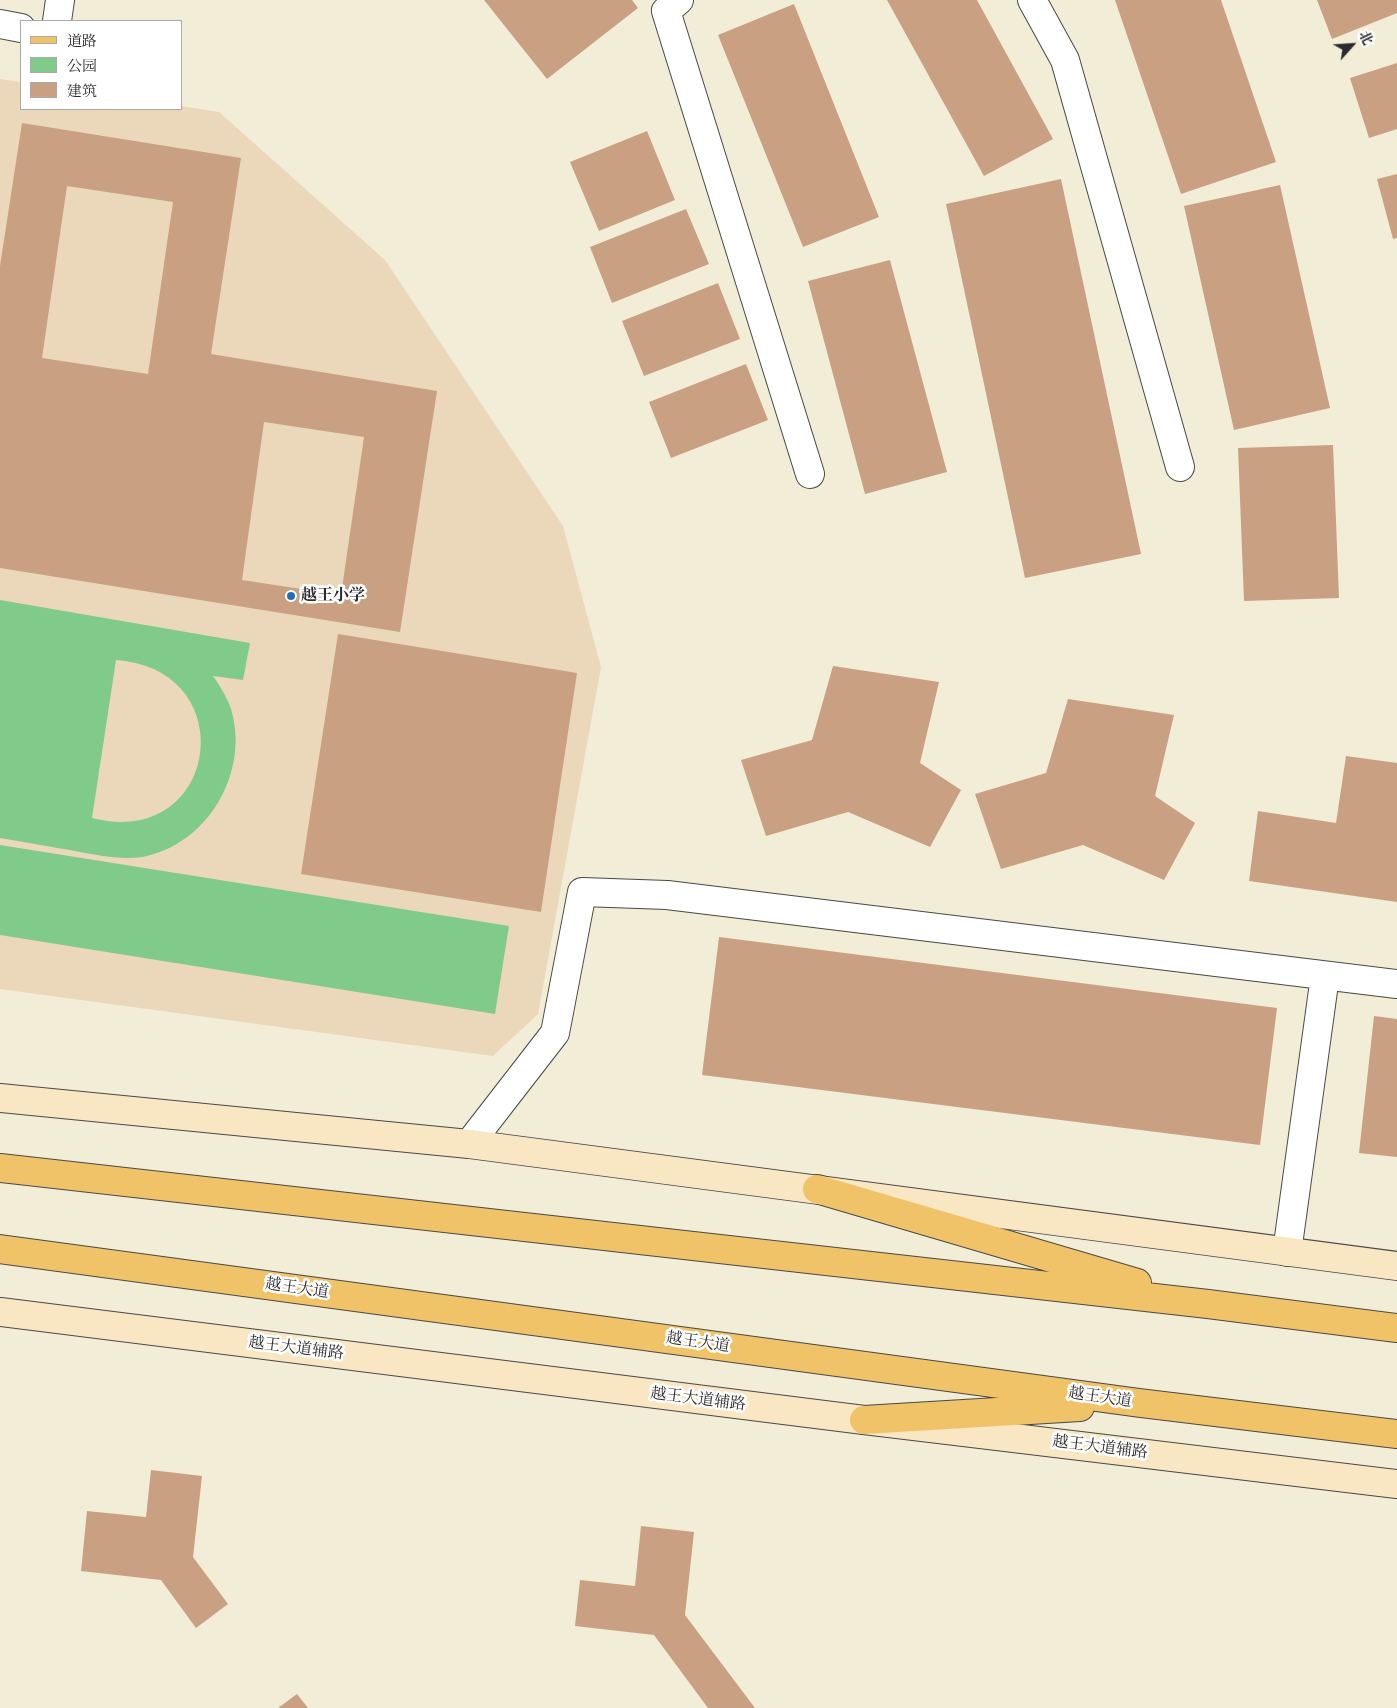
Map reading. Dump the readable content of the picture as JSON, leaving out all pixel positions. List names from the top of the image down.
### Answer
{
  "streets": {
    "main road": ["越王大道", "越王大道辅路"]
  },
  "places": ["越王小学"],
  "legend": ["道路", "公园", "建筑"],
  "north": "top right"
}
